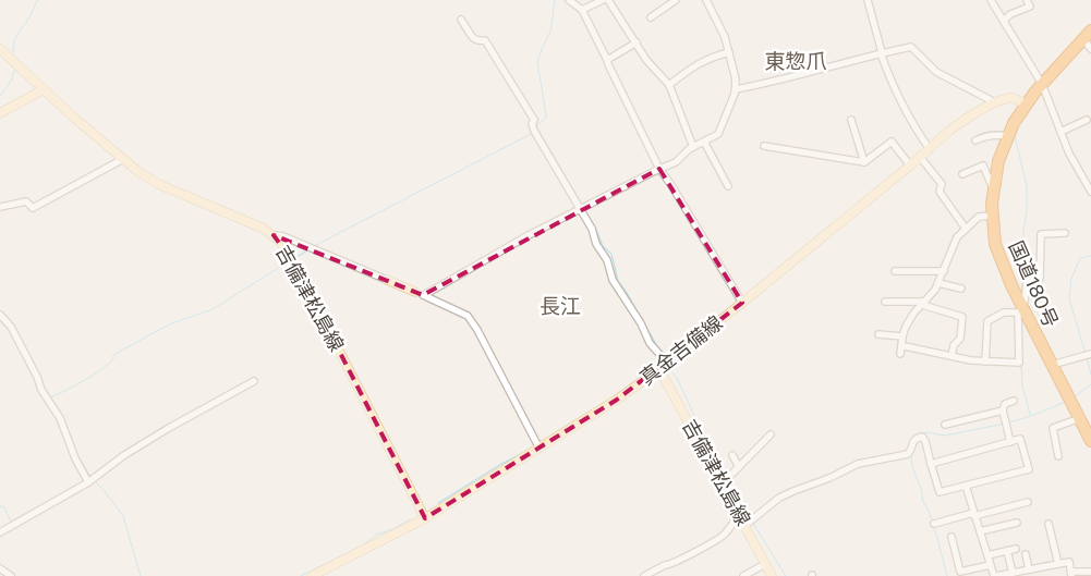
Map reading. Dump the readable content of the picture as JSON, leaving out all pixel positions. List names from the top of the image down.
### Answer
{
  "streets": {
    "highway": ["国道180号"],
    "main road": ["吉備津松島線", "真金吉備線"]
  },
  "crossings": [
    ["国道180号", "真金吉備線"],
    ["吉備津松島線", "真金吉備線"]
  ],
  "districts": ["東惣爪", "長江"]
}
